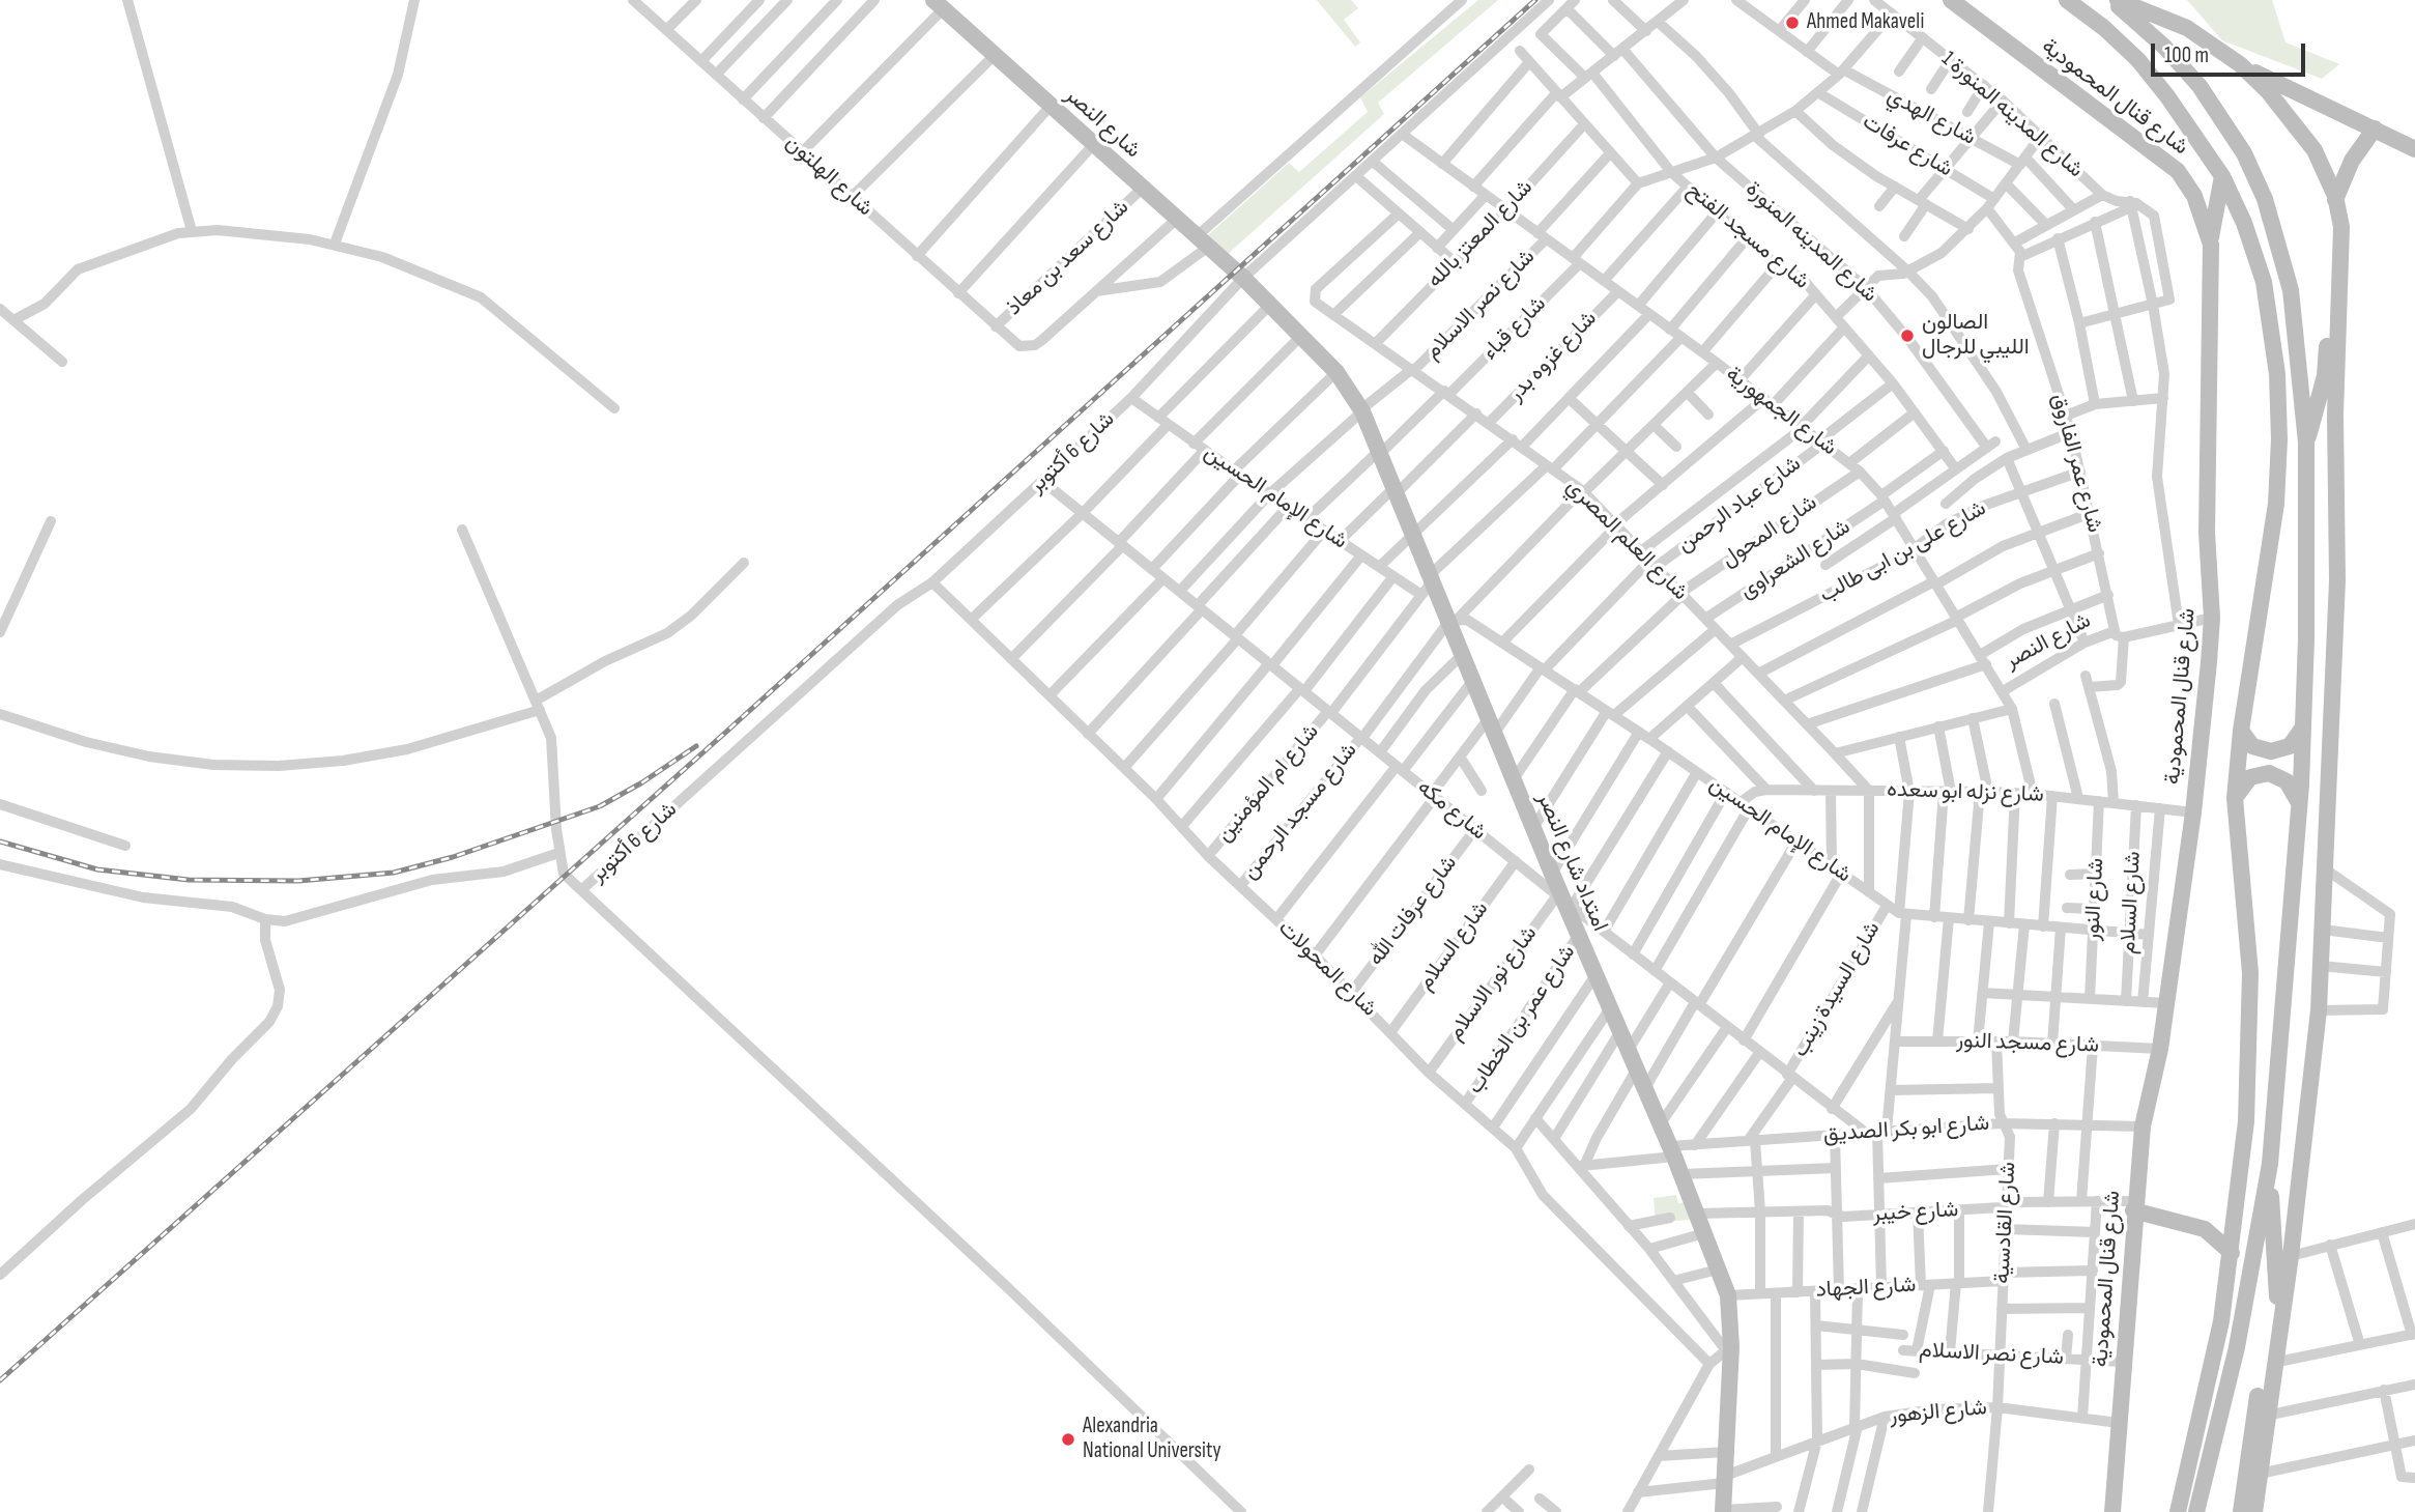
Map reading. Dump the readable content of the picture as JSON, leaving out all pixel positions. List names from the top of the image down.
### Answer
{
  "streets": {
    "main road": ["شارع قنال المحمودية", "شارع النصر", "امتداد شارع النصر"],
    "street": [
      "شارع المدينه المنورة 1",
      "شارع الهدي",
      "شارع عرفات",
      "شارع الهلتون",
      "شارع المعتز بالله",
      "شارع مسجد الفتح",
      "شارع المدينه المنورة",
      "شارع سعد بن معاذ",
      "شارع نصر الاسلام",
      "شارع قباء",
      "شارع غزوه بدر",
      "شارع الجمهورية",
      "شارع 6 أكتوبر",
      "شارع عمر الفاروق",
      "شارع الإمام الحسين",
      "شارع عباد الرحمن",
      "شارع المحول",
      "شارع العلم المصري",
      "شارع على بن ابى طالب",
      "شارع الشعراوى",
      "شارع ام المؤمنين",
      "شارع نزله ابو سعده",
      "شارع مكه",
      "شارع مسجد الرحمن",
      "شارع النور",
      "شارع السلام",
      "شارع عرفات الله",
      "شارع المحولات",
      "شارع نور الاسلام",
      "شارع السيدة زينب",
      "شارع عمر بن الخطاب",
      "شارع مسجد النور",
      "شارع ابو بكر الصديق",
      "شارع خيبر",
      "شارع القادسية",
      "شارع الجهاد",
      "شارع الزهور"
    ]
  },
  "crossings": [
    ["شارع قنال المحمودية", "شارع نصر الاسلام"],
    ["شارع قنال المحمودية", "شارع نزله ابو سعده"],
    ["شارع قنال المحمودية", "شارع مسجد النور"],
    ["شارع قنال المحمودية", "شارع ابو بكر الصديق"],
    ["شارع قنال المحمودية", "شارع خيبر"],
    ["شارع قنال المحمودية", "شارع الزهور"],
    ["شارع النصر", "شارع سعد بن معاذ"],
    ["شارع النصر", "شارع الجمهورية"],
    ["شارع النصر", "شارع 6 أكتوبر"],
    ["شارع النصر", "شارع عمر الفاروق"],
    ["شارع النصر", "امتداد شارع النصر"],
    ["شارع عرفات", "شارع عمر الفاروق"],
    ["شارع الهلتون", "شارع سعد بن معاذ"],
    ["شارع المعتز بالله", "شارع الجمهورية"],
    ["شارع المعتز بالله", "شارع العلم المصري"],
    ["شارع مسجد الفتح", "شارع المدينه المنورة"],
    ["شارع مسجد الفتح", "شارع عباد الرحمن"],
    ["شارع مسجد الفتح", "شارع الشعراوى"],
    ["شارع نصر الاسلام", "شارع الجمهورية"],
    ["شارع نصر الاسلام", "شارع الإمام الحسين"],
    ["شارع نصر الاسلام", "شارع العلم المصري"],
    ["شارع نصر الاسلام", "شارع مكه"],
    ["شارع نصر الاسلام", "امتداد شارع النصر"],
    ["شارع نصر الاسلام", "شارع القادسية"],
    ["شارع قباء", "شارع الجمهورية"],
    ["شارع قباء", "شارع الإمام الحسين"],
    ["شارع قباء", "شارع العلم المصري"],
    ["شارع قباء", "امتداد شارع النصر"],
    ["شارع غزوه بدر", "شارع الجمهورية"],
    ["شارع غزوه بدر", "شارع العلم المصري"],
    ["شارع الجمهورية", "شارع 6 أكتوبر"],
    ["شارع الجمهورية", "شارع عباد الرحمن"],
    ["شارع الجمهورية", "شارع المحول"],
    ["شارع الجمهورية", "شارع على بن ابى طالب"],
    ["شارع الجمهورية", "شارع الشعراوى"],
    ["شارع الجمهورية", "شارع ام المؤمنين"],
    ["شارع الجمهورية", "شارع نزله ابو سعده"],
    ["شارع الجمهورية", "شارع مسجد الرحمن"],
    ["شارع 6 أكتوبر", "شارع الإمام الحسين"],
    ["شارع 6 أكتوبر", "شارع مكه"],
    ["شارع 6 أكتوبر", "امتداد شارع النصر"],
    ["شارع 6 أكتوبر", "شارع المحولات"],
    ["شارع عمر الفاروق", "شارع على بن ابى طالب"],
    ["شارع عمر الفاروق", "شارع نزله ابو سعده"],
    ["شارع الإمام الحسين", "شارع المحول"],
    ["شارع الإمام الحسين", "شارع ام المؤمنين"],
    ["شارع الإمام الحسين", "شارع نزله ابو سعده"],
    ["شارع الإمام الحسين", "شارع مسجد الرحمن"],
    ["شارع الإمام الحسين", "امتداد شارع النصر"],
    ["شارع الإمام الحسين", "شارع النور"],
    ["شارع الإمام الحسين", "شارع السلام"],
    ["شارع الإمام الحسين", "شارع السيدة زينب"],
    ["شارع عباد الرحمن", "شارع العلم المصري"],
    ["شارع المحول", "شارع العلم المصري"],
    ["شارع المحول", "امتداد شارع النصر"],
    ["شارع العلم المصري", "شارع على بن ابى طالب"],
    ["شارع العلم المصري", "شارع الشعراوى"],
    ["شارع العلم المصري", "شارع ام المؤمنين"],
    ["شارع العلم المصري", "شارع نزله ابو سعده"],
    ["شارع العلم المصري", "شارع مسجد الرحمن"],
    ["شارع ام المؤمنين", "شارع مكه"],
    ["شارع ام المؤمنين", "امتداد شارع النصر"],
    ["شارع ام المؤمنين", "شارع المحولات"],
    ["شارع نزله ابو سعده", "شارع النور"],
    ["شارع نزله ابو سعده", "شارع السلام"],
    ["شارع مكه", "شارع مسجد الرحمن"],
    ["شارع مكه", "امتداد شارع النصر"],
    ["شارع مكه", "شارع السلام"],
    ["شارع مكه", "شارع عرفات الله"],
    ["شارع مكه", "شارع نور الاسلام"],
    ["شارع مكه", "شارع السيدة زينب"],
    ["شارع مكه", "شارع ابو بكر الصديق"],
    ["شارع مسجد الرحمن", "امتداد شارع النصر"],
    ["شارع مسجد الرحمن", "شارع المحولات"],
    ["امتداد شارع النصر", "شارع نور الاسلام"],
    ["امتداد شارع النصر", "شارع عمر بن الخطاب"],
    ["امتداد شارع النصر", "شارع ابو بكر الصديق"],
    ["امتداد شارع النصر", "شارع خيبر"],
    ["امتداد شارع النصر", "شارع الجهاد"],
    ["امتداد شارع النصر", "شارع الزهور"],
    ["شارع السلام", "شارع المحولات"],
    ["شارع عرفات الله", "شارع المحولات"],
    ["شارع المحولات", "شارع نور الاسلام"],
    ["شارع المحولات", "شارع عمر بن الخطاب"],
    ["شارع السيدة زينب", "شارع ابو بكر الصديق"],
    ["شارع مسجد النور", "شارع القادسية"],
    ["شارع ابو بكر الصديق", "شارع القادسية"],
    ["شارع خيبر", "شارع القادسية"],
    ["شارع القادسية", "شارع الجهاد"],
    ["شارع القادسية", "شارع الزهور"]
  ],
  "places": ["Ahmed Makaveli", "الصالون الليبي للرجال", "Alexandria National University"],
  "scale_bar": "100 m"
}
